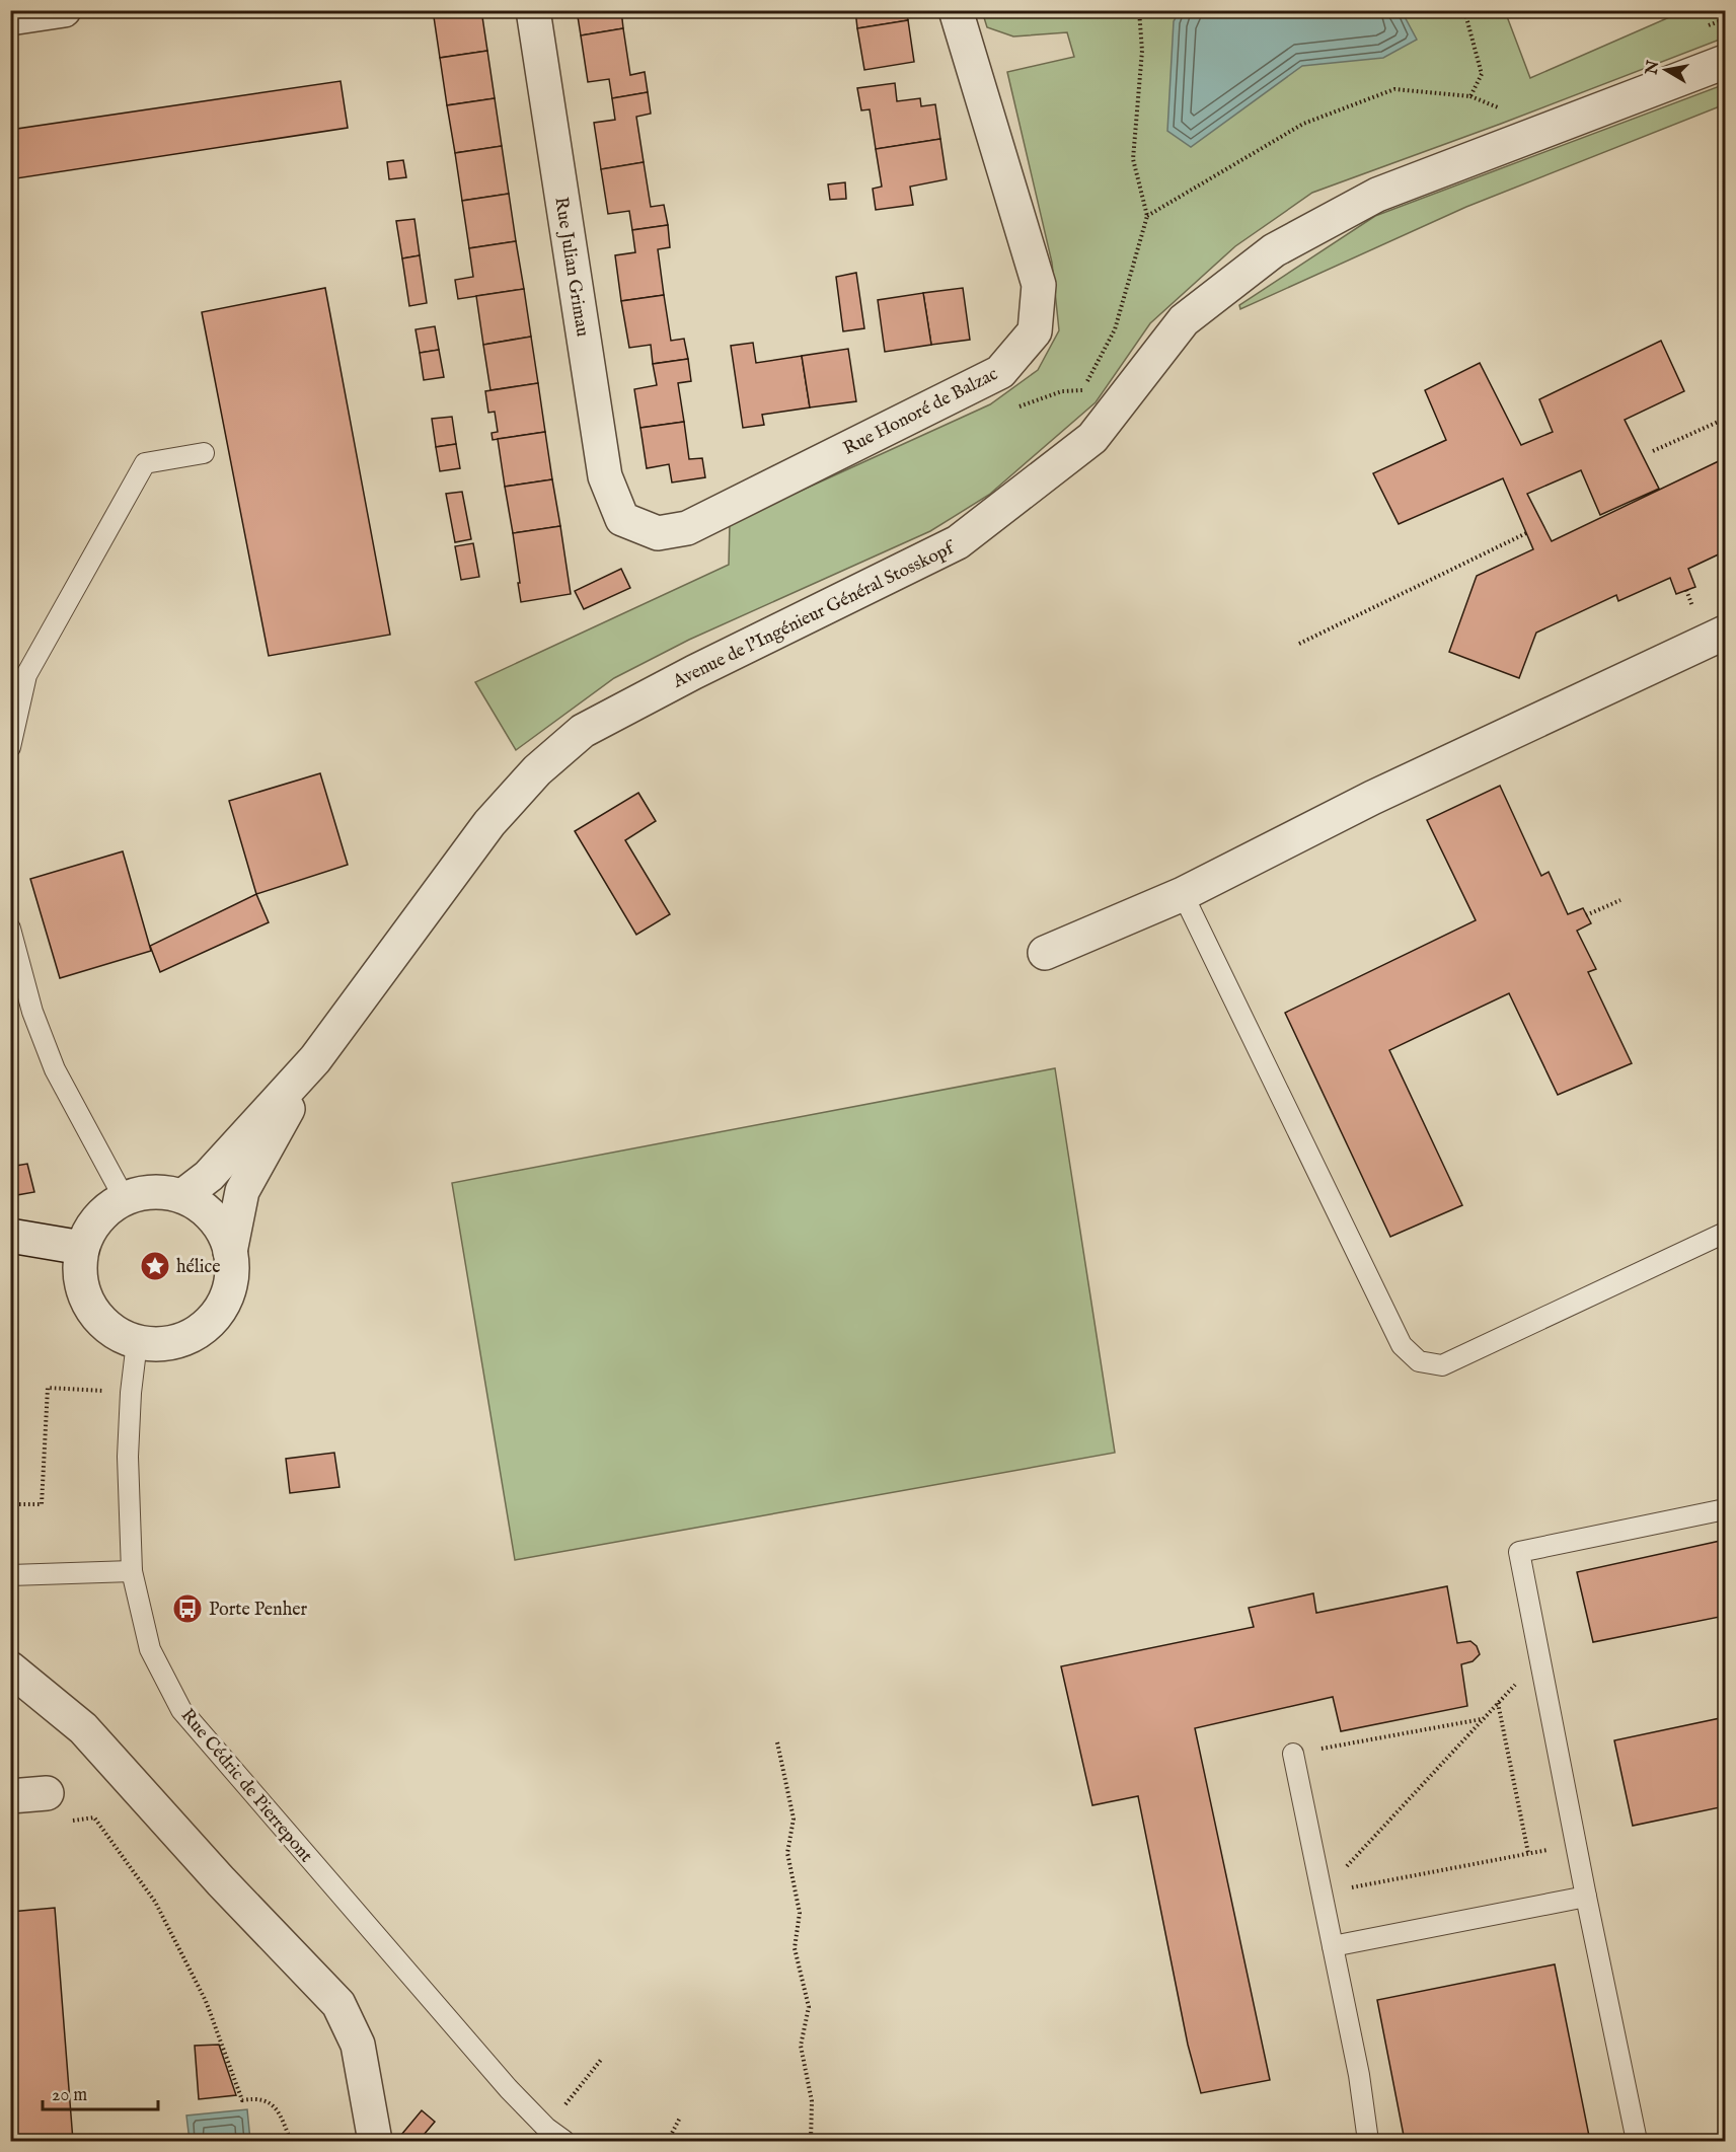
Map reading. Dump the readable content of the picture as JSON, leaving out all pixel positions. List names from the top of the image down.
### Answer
{
  "streets": {
    "street": ["Rue Julian Grimau", "Rue Honoré de Balzac", "Avenue de l'Ingénieur Général Stosskopf"],
    "lane": ["Rue Cédric de Pierrepont"]
  },
  "crossings": [
    ["Rue Julian Grimau", "Rue Honoré de Balzac"],
    ["Avenue de l'Ingénieur Général Stosskopf", "Rue Cédric de Pierrepont"]
  ],
  "places": {
    "place": ["hélice"],
    "bus stop": ["Porte Penher"]
  },
  "scale_bar": "20 m",
  "north": "left"
}
